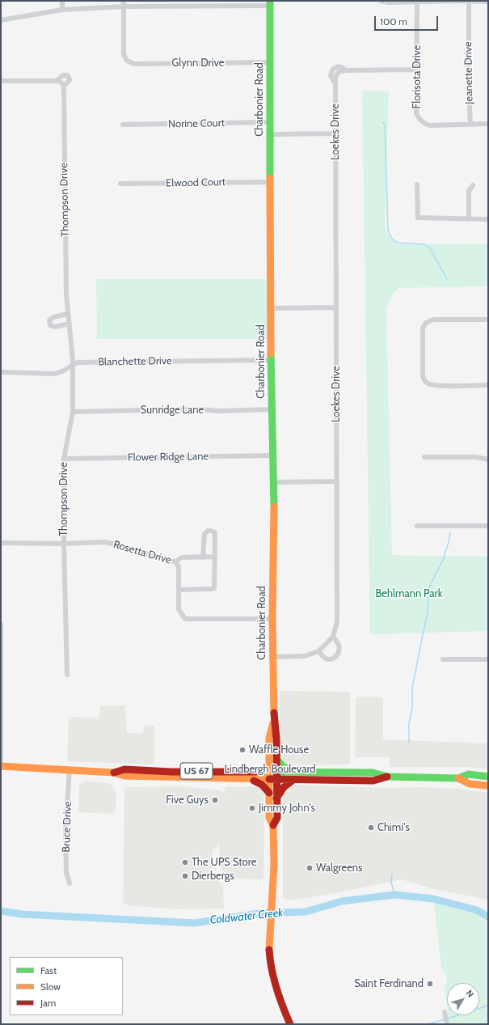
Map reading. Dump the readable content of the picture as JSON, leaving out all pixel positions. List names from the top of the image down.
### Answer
{
  "streets": {
    "main road": ["Charbonier Road", "Lindbergh Boulevard", "US 67"],
    "street": [
      "Glynn Drive",
      "Jeanette Drive",
      "Florisota Drive",
      "Norine Court",
      "Loekes Drive",
      "Elwood Court",
      "Thompson Drive",
      "Blanchette Drive",
      "Sunridge Lane",
      "Flower Ridge Lane",
      "Rosetta Drive",
      "Bruce Drive"
    ]
  },
  "crossings": [
    ["Glynn Drive", "Charbonier Road"],
    ["Jeanette Drive", "Florisota Drive"],
    ["Florisota Drive", "Loekes Drive"],
    ["Charbonier Road", "Norine Court"],
    ["Charbonier Road", "Elwood Court"],
    ["Charbonier Road", "Blanchette Drive"],
    ["Charbonier Road", "Sunridge Lane"],
    ["Charbonier Road", "Flower Ridge Lane"],
    ["Charbonier Road", "Rosetta Drive"],
    ["Charbonier Road", "Lindbergh Boulevard"],
    ["Thompson Drive", "Blanchette Drive"],
    ["Thompson Drive", "Sunridge Lane"],
    ["Thompson Drive", "Flower Ridge Lane"],
    ["Thompson Drive", "Rosetta Drive"],
    ["Lindbergh Boulevard", "US 67"],
    ["Lindbergh Boulevard", "Bruce Drive"],
    ["US 67", "Bruce Drive"]
  ],
  "water": ["Coldwater Creek"],
  "parks": ["Behlmann Park"],
  "places": [
    "Waffle House",
    "Five Guys",
    "Jimmy John's",
    "Chimi's",
    "The UPS Store",
    "Walgreens",
    "Dierbergs",
    "Saint Ferdinand"
  ],
  "legend": ["Fast", "Slow", "Jam"],
  "scale_bar": "100 m",
  "north": "top right"
}
